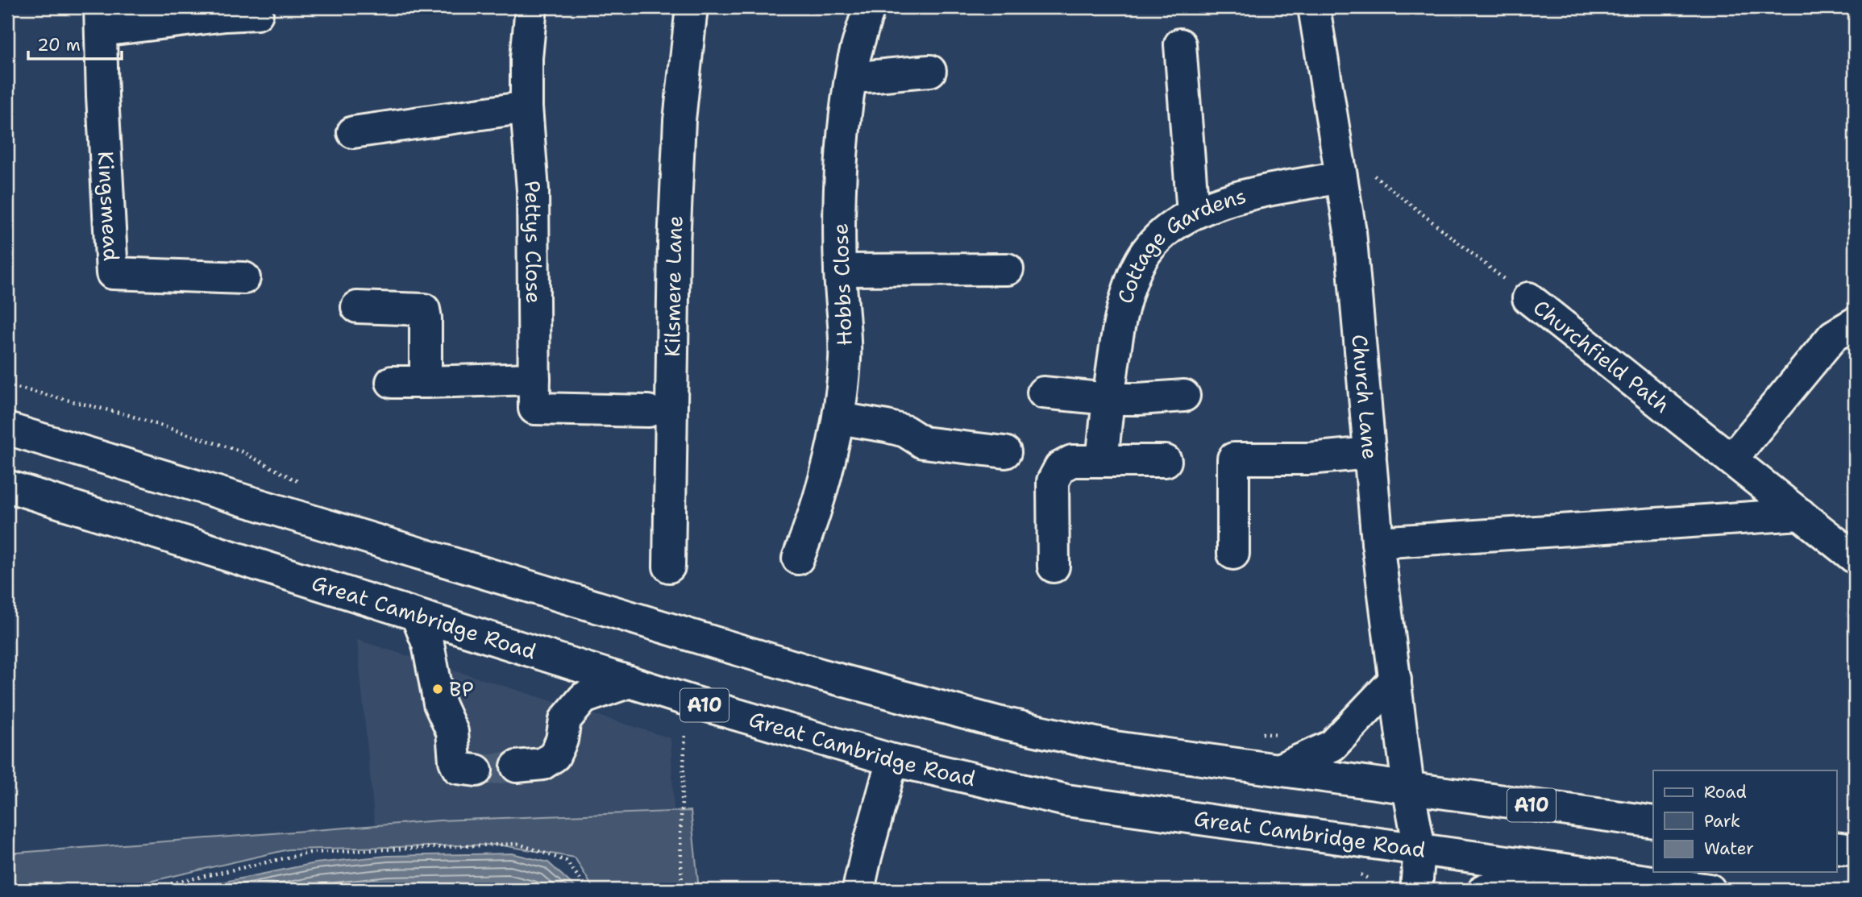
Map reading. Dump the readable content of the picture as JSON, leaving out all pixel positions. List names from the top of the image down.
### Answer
{
  "streets": {
    "main road": [
      "Kingsmead",
      "Pettys Close",
      "Cottage Gardens",
      "Hobbs Close",
      "Kilsmere Lane",
      "Churchfield Path",
      "Church Lane",
      "Great Cambridge Road",
      "A10"
    ]
  },
  "crossings": [
    ["Cottage Gardens", "Churchfield Path"],
    ["Cottage Gardens", "Church Lane"],
    ["Churchfield Path", "Church Lane"],
    ["Church Lane", "Great Cambridge Road"],
    ["Church Lane", "A10"]
  ],
  "places": ["BP"],
  "legend": ["Road", "Park", "Water"],
  "scale_bar": "20 m"
}
